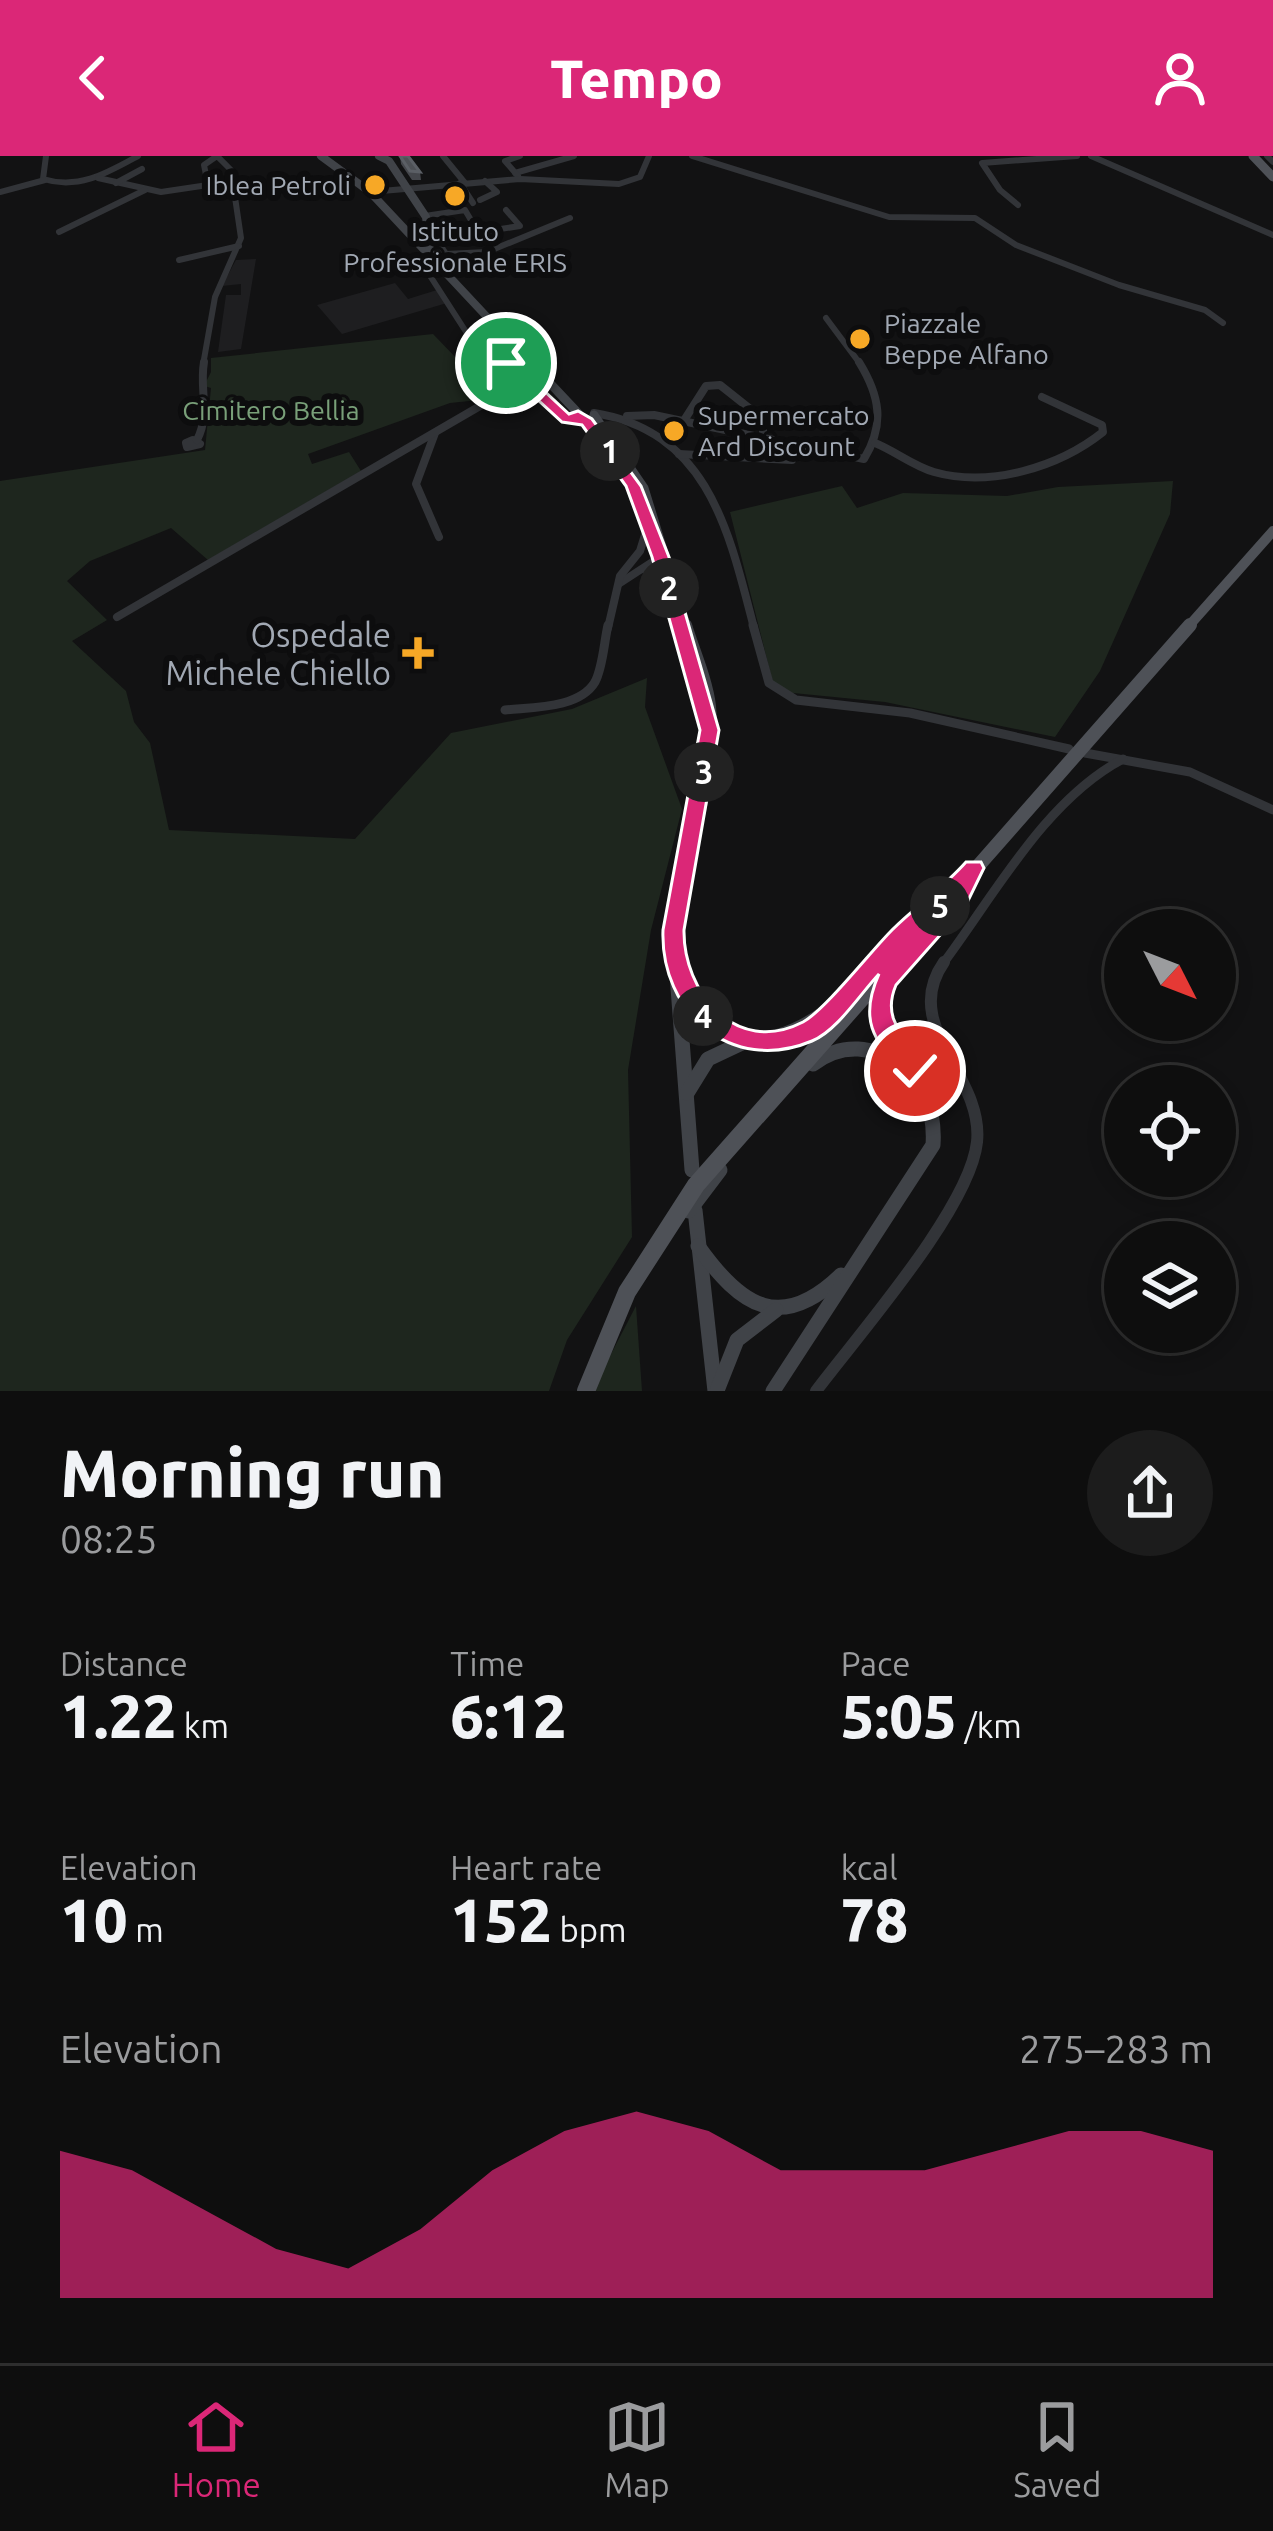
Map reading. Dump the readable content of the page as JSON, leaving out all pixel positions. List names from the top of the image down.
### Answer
{
  "parks": ["Cimitero Bellia"],
  "places": {
    "other": [
      "Iblea Petroli",
      "Istituto Professionale ERIS",
      "Piazzale Beppe Alfano",
      "Supermercato Ard Discount"
    ],
    "health": ["Ospedale Michele Chiello"]
  },
  "north": "bottom right",
  "page": {
    "header": "Tempo",
    "pins": [
      "1",
      "2",
      "3",
      "5",
      "4"
    ],
    "heading": ["Morning run", "08:25"],
    "stats": [
      ["Distance", "1.22 km"],
      ["Time", "6:12"],
      ["Pace", "5:05 /km"],
      ["Elevation", "10 m"],
      ["Heart rate", "152 bpm"],
      ["kcal", "78"]
    ],
    "chart": ["Elevation", "275–283 m"],
    "tabs": ["Home", "Map", "Saved"]
  }
}
